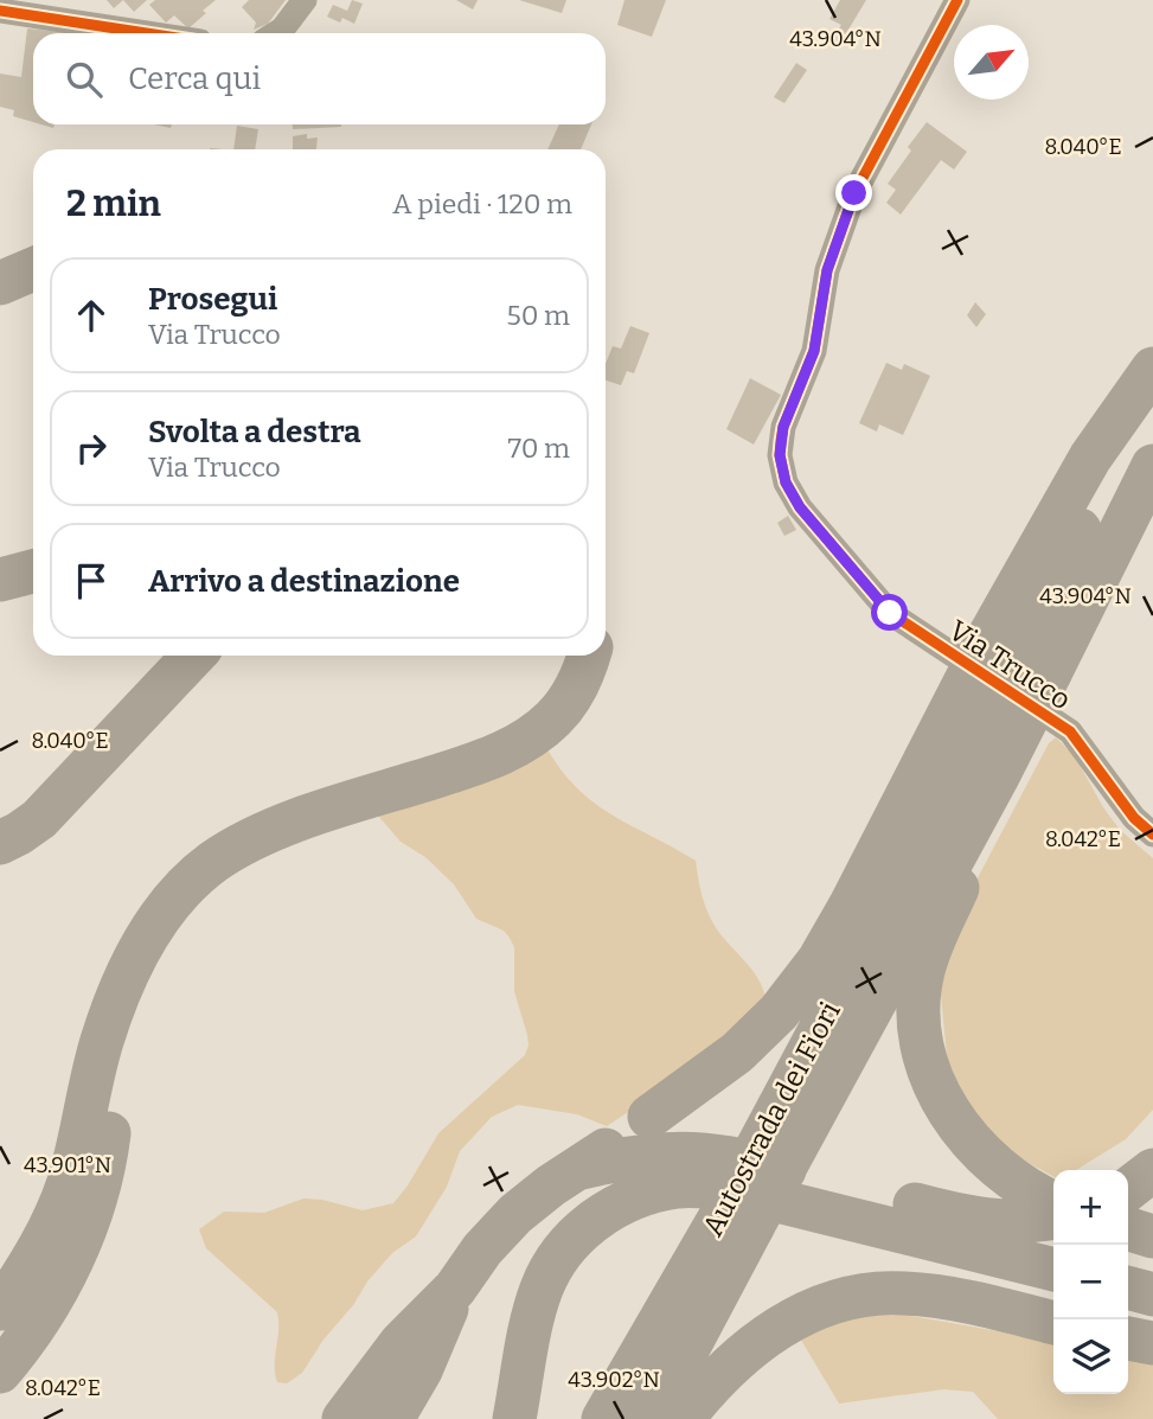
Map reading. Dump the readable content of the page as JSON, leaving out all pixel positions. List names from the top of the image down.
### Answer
{
  "streets": {
    "highway": ["Autostrada dei Fiori"],
    "street": ["Via Trucco"]
  },
  "north": "top right",
  "page": {
    "search": "Cerca qui",
    "heading": ["2 min", "A piedi · 120 m"],
    "list": [
      ["Prosegui", "Via Trucco", "50 m"],
      ["Svolta a destra", "Via Trucco", "70 m"],
      "Arrivo a destinazione"
    ],
    "map_buttons": ["+", "−"]
  },
  "coordinates": [
    "43.904°N",
    "8.040°E",
    "8.042°E",
    "43.901°N",
    "43.902°N"
  ]
}
